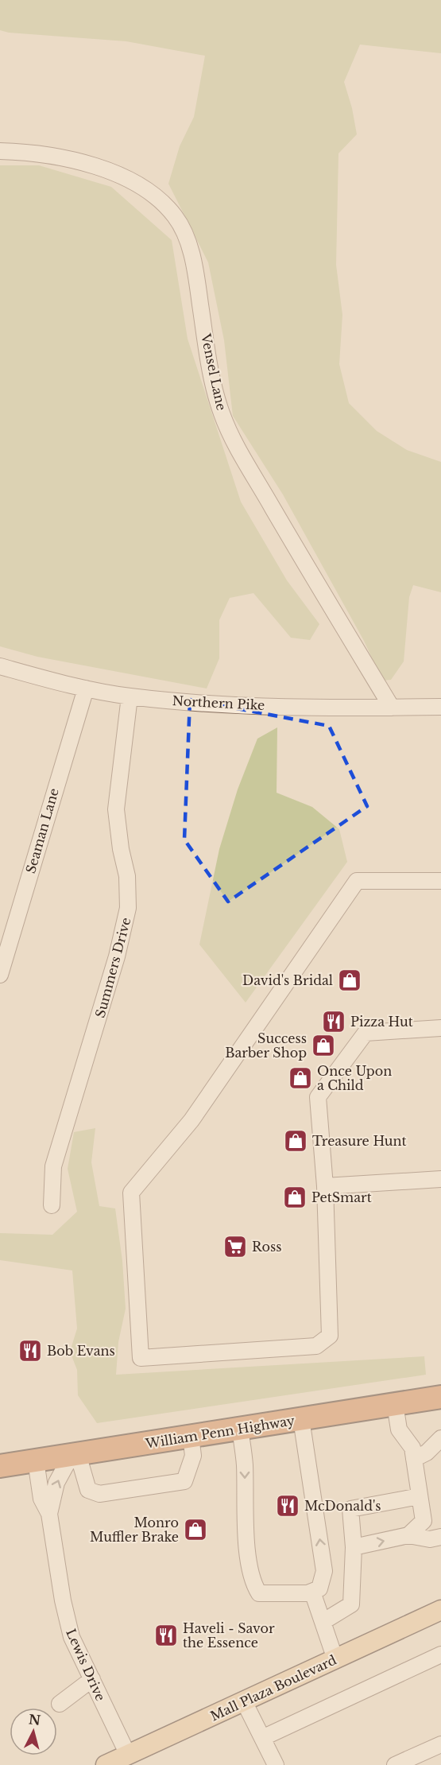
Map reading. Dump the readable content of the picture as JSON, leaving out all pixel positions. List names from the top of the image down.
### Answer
{
  "streets": {
    "highway": ["William Penn Highway"],
    "main road": ["Mall Plaza Boulevard"],
    "street": [
      "Vensel Lane",
      "Northern Pike",
      "Seaman Lane",
      "Summers Drive",
      "Lewis Drive"
    ]
  },
  "crossings": [
    ["Vensel Lane", "Northern Pike"],
    ["Northern Pike", "Seaman Lane"],
    ["Northern Pike", "Summers Drive"],
    ["William Penn Highway", "Lewis Drive"],
    ["Lewis Drive", "Mall Plaza Boulevard"]
  ],
  "places": {
    "shop": [
      "David's Bridal",
      "Success Barber Shop",
      "Once Upon a Child",
      "Treasure Hunt",
      "PetSmart",
      "Monro Muffler Brake"
    ],
    "restaurant": [
      "Pizza Hut",
      "Bob Evans",
      "McDonald's",
      "Haveli - Savor the Essence"
    ],
    "supermarket": ["Ross"]
  },
  "north": "top"
}
